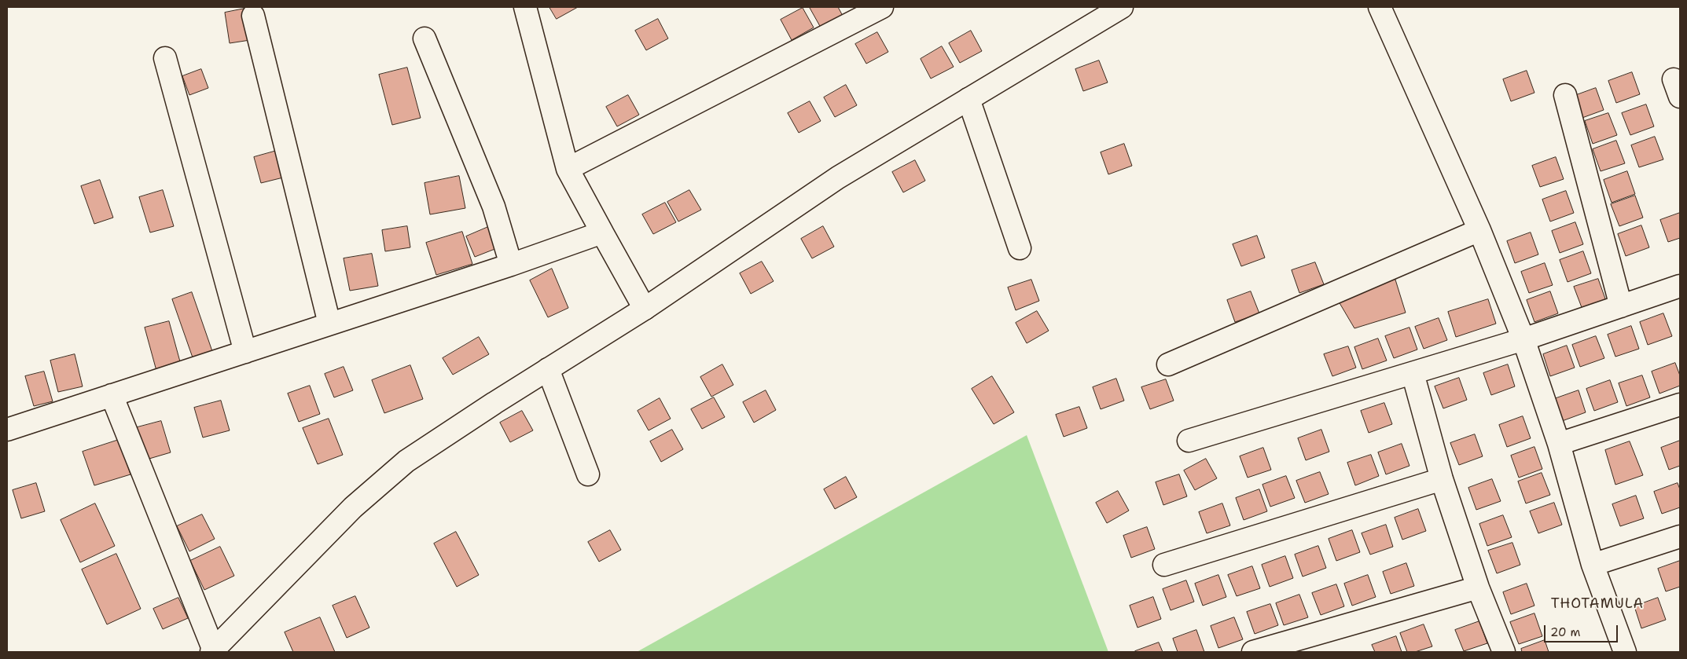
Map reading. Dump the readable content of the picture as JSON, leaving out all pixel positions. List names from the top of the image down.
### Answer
{
  "districts": ["THOTAMULA"],
  "scale_bar": "20 m"
}
